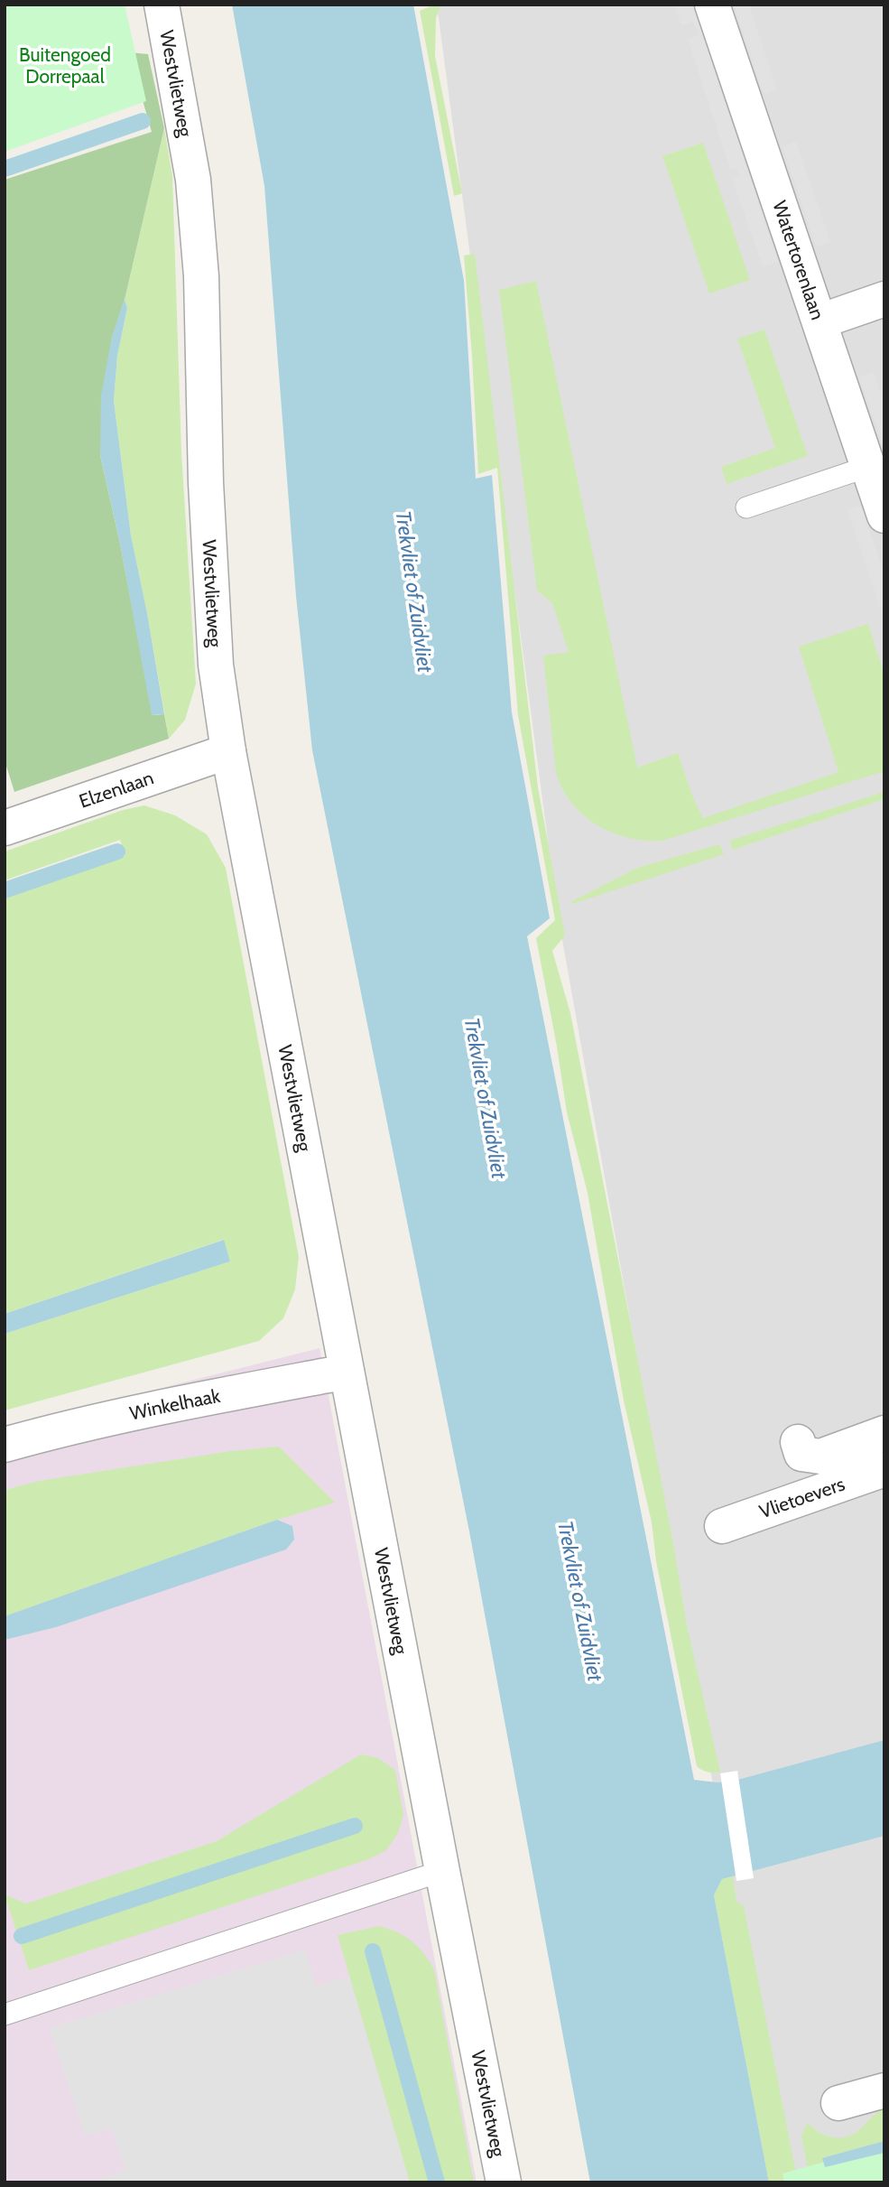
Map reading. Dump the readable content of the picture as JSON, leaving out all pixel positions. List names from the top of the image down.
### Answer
{
  "streets": {
    "street": [
      "Westvlietweg",
      "Watertorenlaan",
      "Elzenlaan",
      "Winkelhaak",
      "Vlietoevers"
    ]
  },
  "crossings": [
    ["Westvlietweg", "Elzenlaan"],
    ["Westvlietweg", "Winkelhaak"]
  ],
  "water": ["Trekvliet of Zuidvliet"],
  "parks": ["Buitengoed Dorrepaal"]
}
